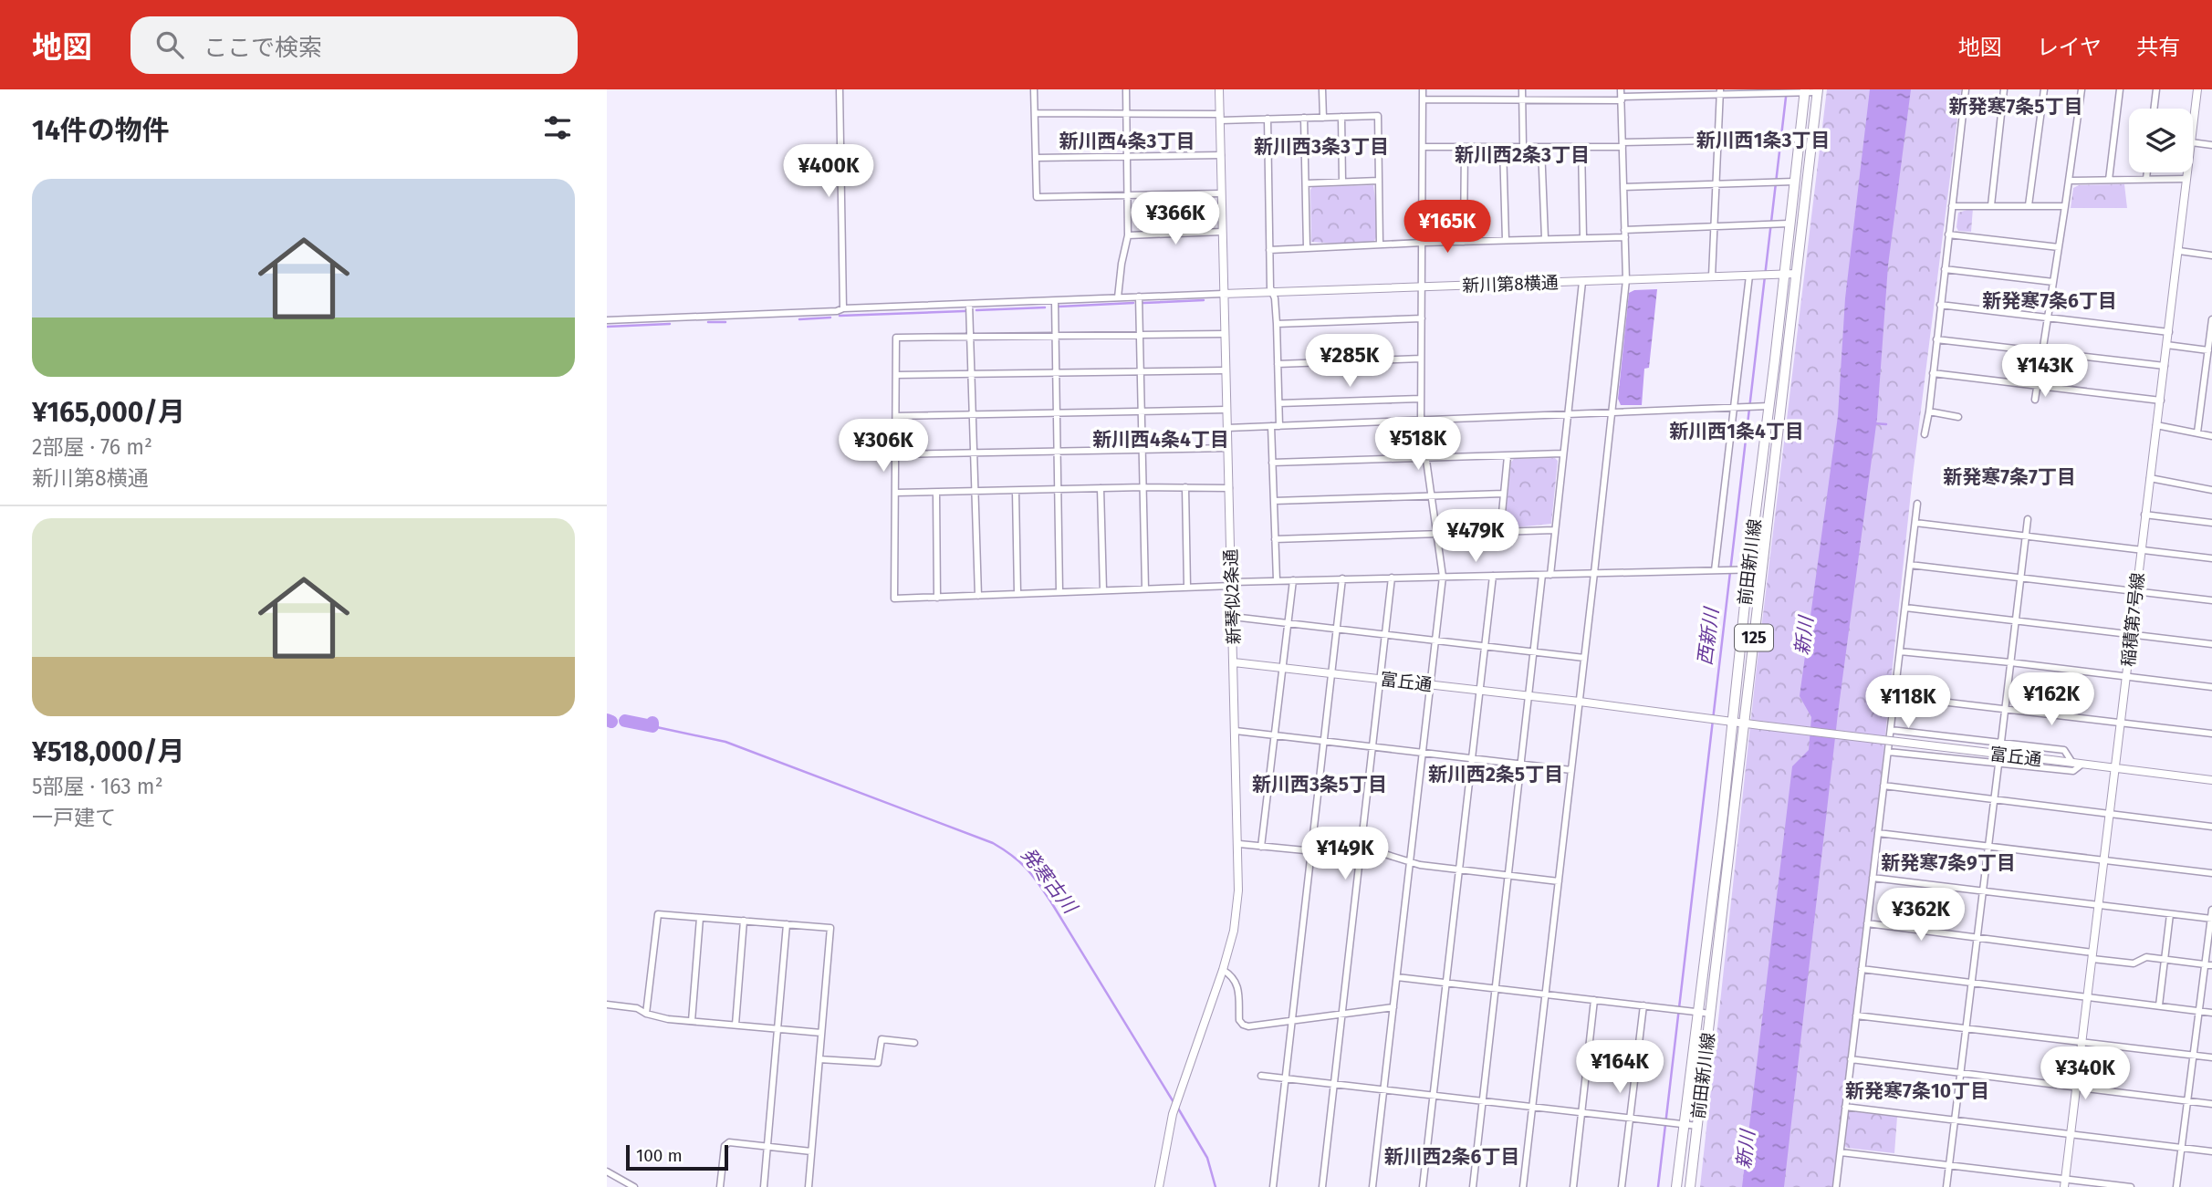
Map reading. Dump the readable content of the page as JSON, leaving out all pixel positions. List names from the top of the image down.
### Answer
{
  "streets": {
    "main road": ["前田新川線", "125"],
    "street": [
      "新川第8横通",
      "新琴似2条通",
      "稲積第7号線",
      "富丘通"
    ]
  },
  "crossings": [
    ["新川第8横通", "前田新川線"],
    ["新川第8横通", "新琴似2条通"],
    ["前田新川線", "富丘通"],
    ["新琴似2条通", "富丘通"],
    ["稲積第7号線", "富丘通"]
  ],
  "districts": [
    "新発寒7条5丁目",
    "新川西1条3丁目",
    "新川西4条3丁目",
    "新川西3条3丁目",
    "新川西2条3丁目",
    "新発寒7条6丁目",
    "新川西1条4丁目",
    "新川西4条4丁目",
    "新発寒7条7丁目",
    "新川西2条5丁目",
    "新川西3条5丁目",
    "新発寒7条9丁目",
    "新発寒7条10丁目",
    "新川西2条6丁目"
  ],
  "water": ["新川", "西新川", "発寒古川"],
  "scale_bar": "100 m",
  "page": {
    "header": "地図",
    "search": "ここで検索",
    "nav": ["地図", "レイヤ", "共有"],
    "heading": "14件の物件",
    "price": [
      "¥400K",
      "¥366K",
      "¥165K",
      "¥285K",
      "¥143K",
      "¥518K",
      "¥306K",
      "¥479K",
      "¥162K",
      "¥118K",
      "¥149K",
      "¥362K",
      "¥164K",
      "¥340K"
    ],
    "list": [
      {
        "name": "¥165,000/月",
        "note": "2部屋 · 76 m² · 新川第8横通"
      },
      {
        "name": "¥518,000/月",
        "note": "5部屋 · 163 m² · 一戸建て"
      }
    ],
    "scale": "100 m"
  }
}
